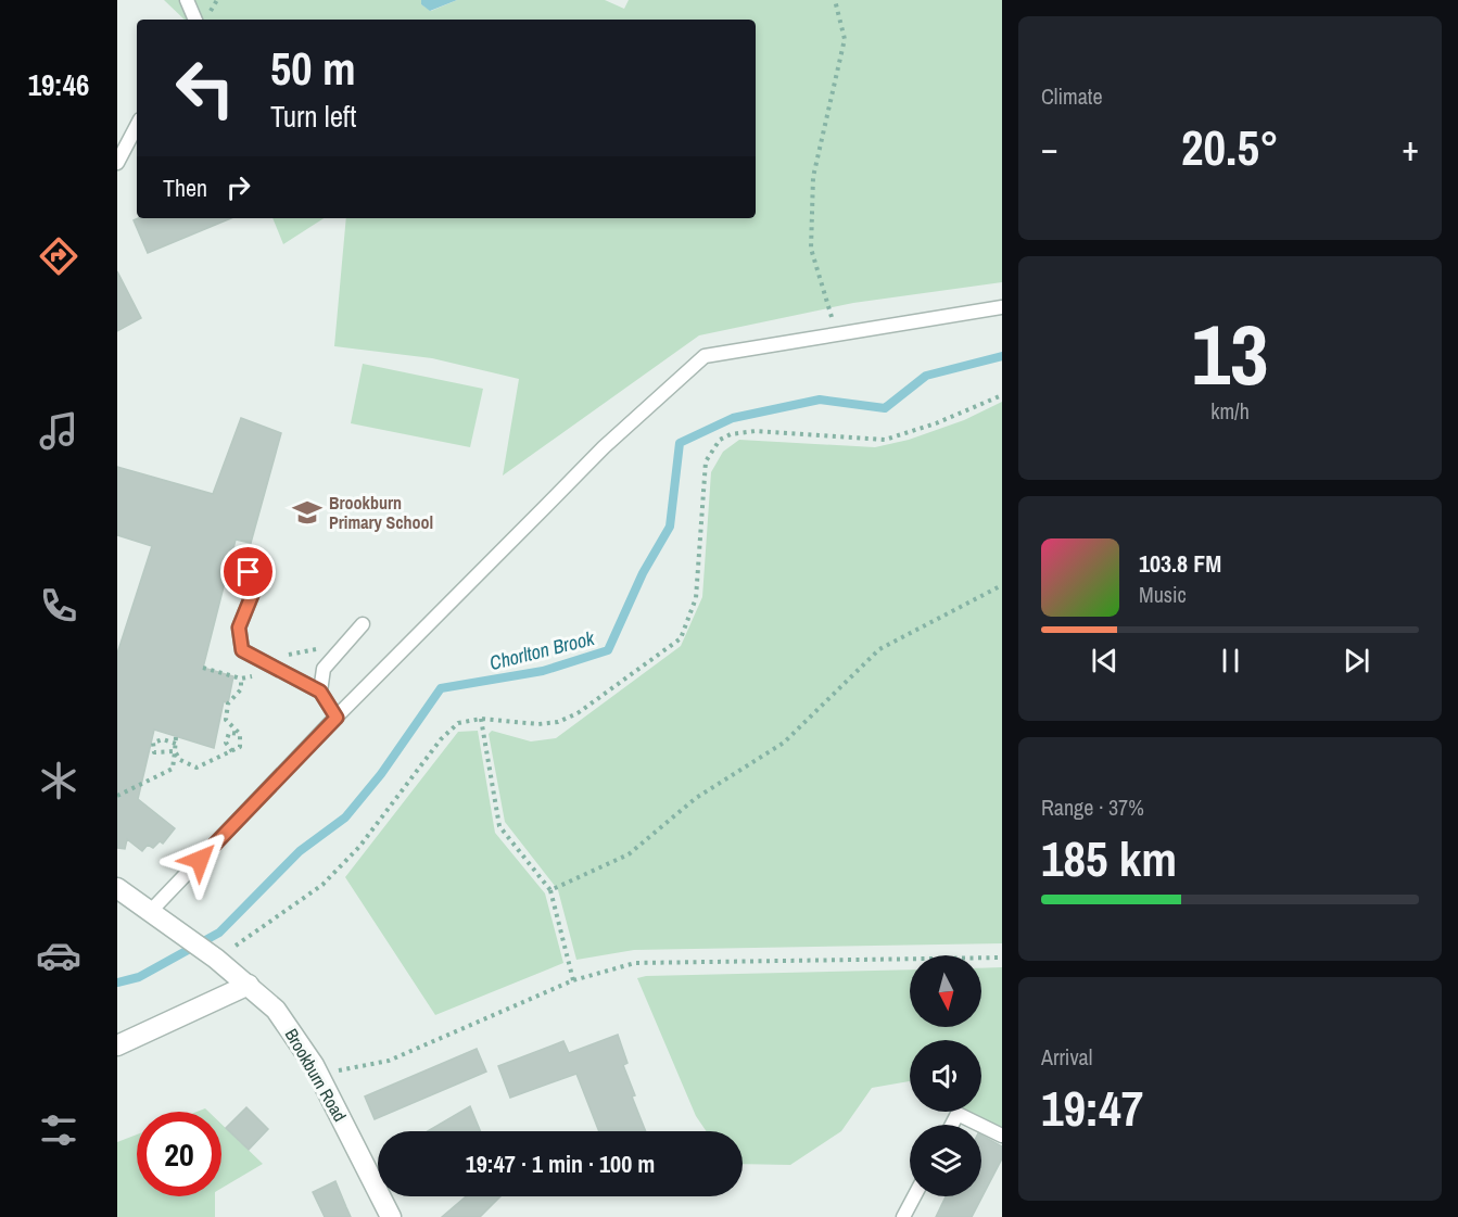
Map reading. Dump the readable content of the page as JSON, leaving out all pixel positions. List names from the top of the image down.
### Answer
{
  "streets": {
    "street": ["Brookburn Road"]
  },
  "water": ["Chorlton Brook"],
  "places": {
    "school or university": ["Brookburn Primary School"]
  },
  "north": "bottom",
  "page": {
    "tabs": "19:46",
    "tile": [
      "Climate",
      ["13", "km/h"],
      ["Range · 37%", "185 km"],
      ["Arrival", "19:47"]
    ],
    "turn": ["50 m", "Turn left"],
    "heat": ["−", "20.5°", "+"],
    "then": "Then",
    "song": ["103.8 FM", "Music"],
    "limit": "20",
    "trip": "19:47 · 1 min · 100 m"
  }
}
